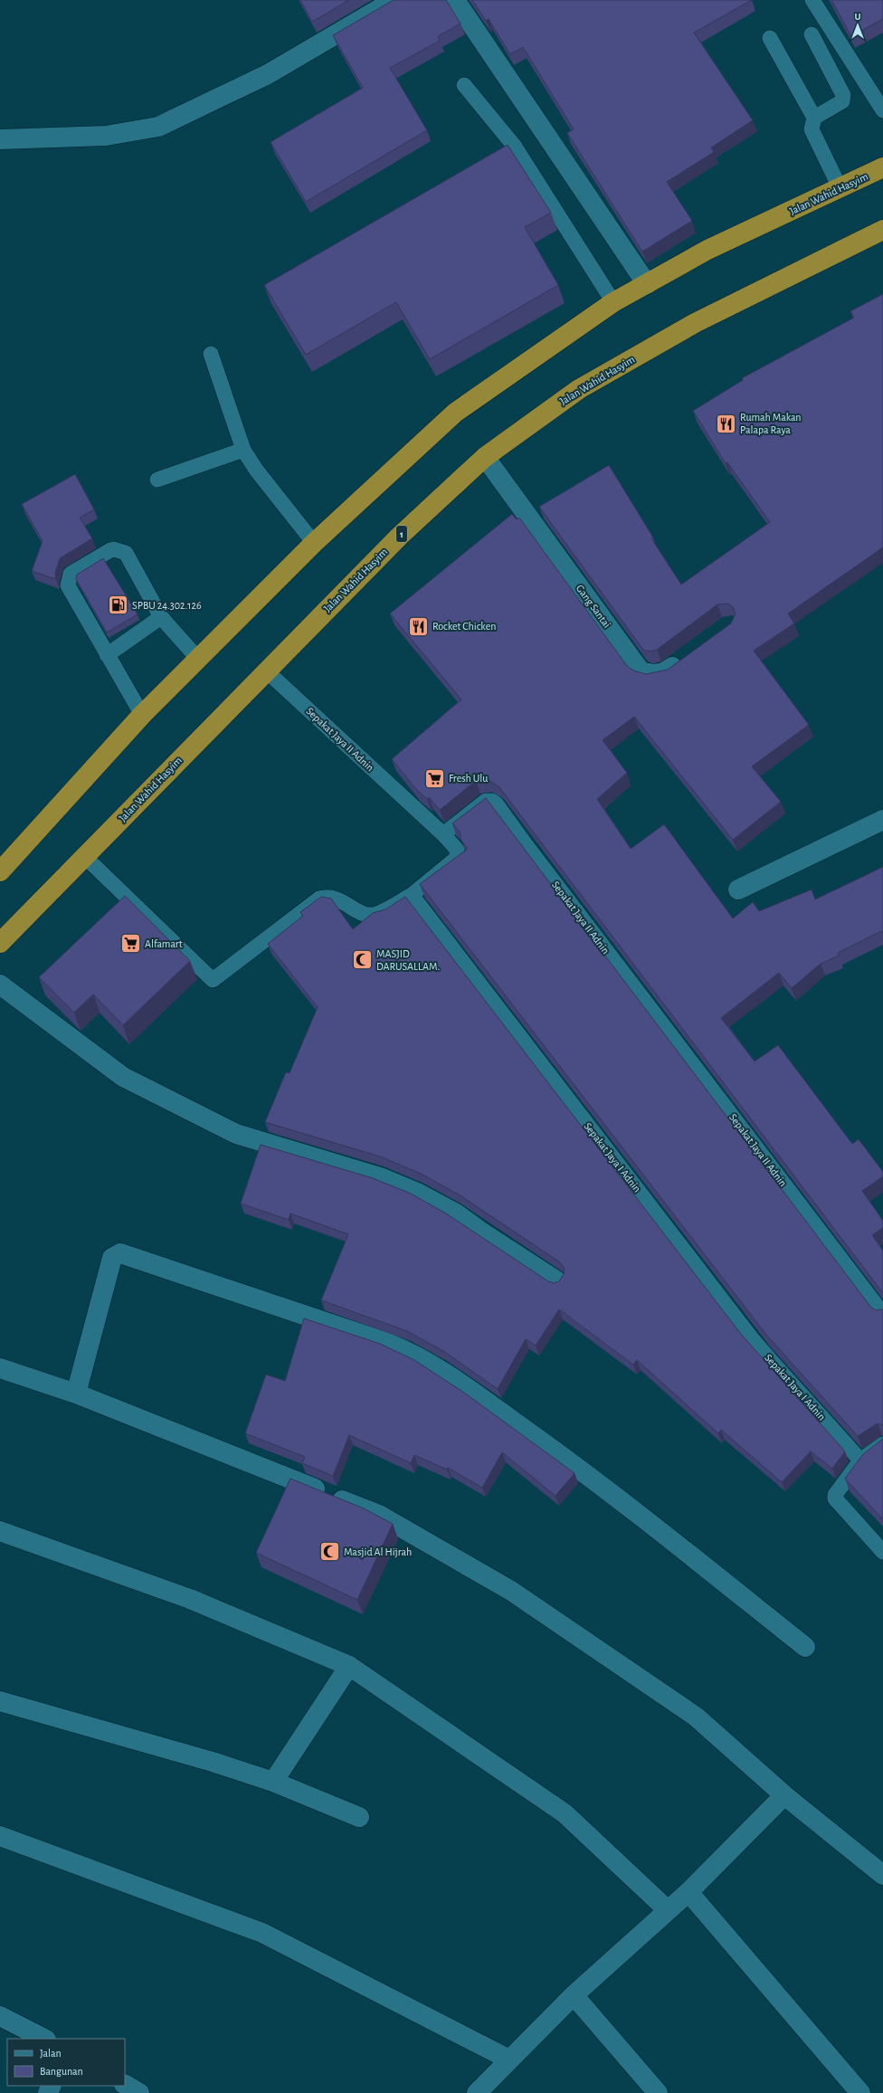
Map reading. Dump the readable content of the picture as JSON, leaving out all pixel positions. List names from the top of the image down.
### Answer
{
  "streets": {
    "highway": ["Jalan Wahid Hasyim", "1"],
    "street": ["Gang Santai"],
    "lane": ["Sepakat Jaya II Adnin", "Sepakat Jaya I Adnin"]
  },
  "crossings": [
    ["Jalan Wahid Hasyim", "Gang Santai"],
    ["Jalan Wahid Hasyim", "Sepakat Jaya II Adnin"]
  ],
  "places": {
    "restaurant": ["Rumah Makan Palapa Raya", "Rocket Chicken"],
    "fuel station": ["SPBU 24.302.126"],
    "supermarket": ["Fresh Ulu", "Alfamart"],
    "mosque": ["MASJID DARUSALLAM.", "Masjid Al Hijrah"]
  },
  "legend": ["Jalan", "Bangunan"],
  "north": "top"
}
